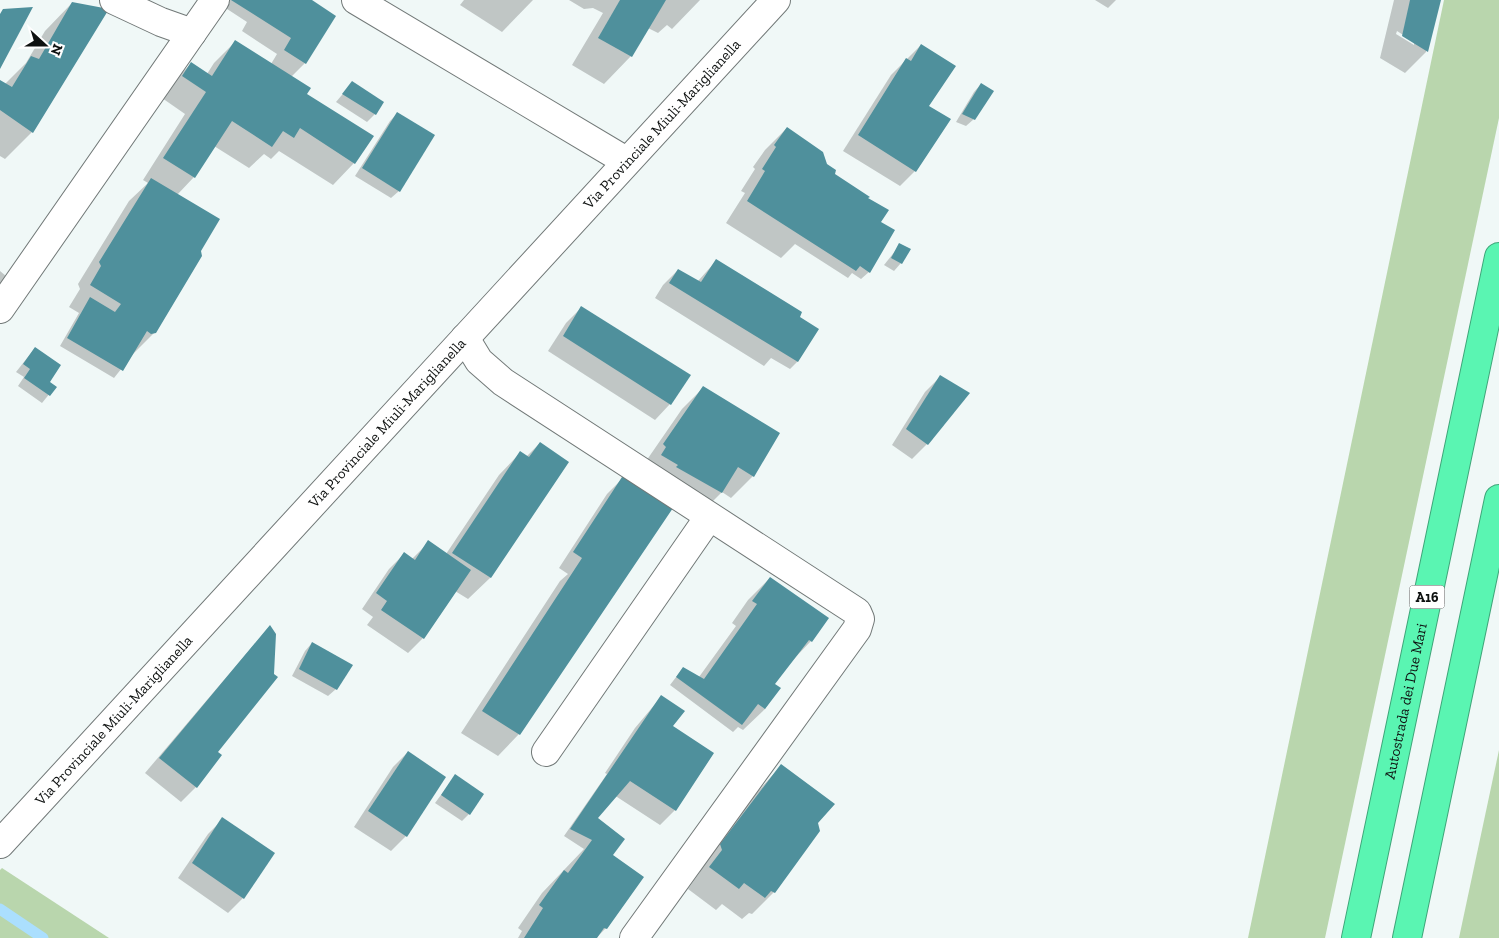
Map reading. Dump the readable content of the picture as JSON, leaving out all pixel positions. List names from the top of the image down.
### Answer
{
  "streets": {
    "highway": ["A16", "Autostrada dei Due Mari"],
    "street": ["Via Provinciale Miuli-Mariglianella"]
  },
  "north": "right"
}
